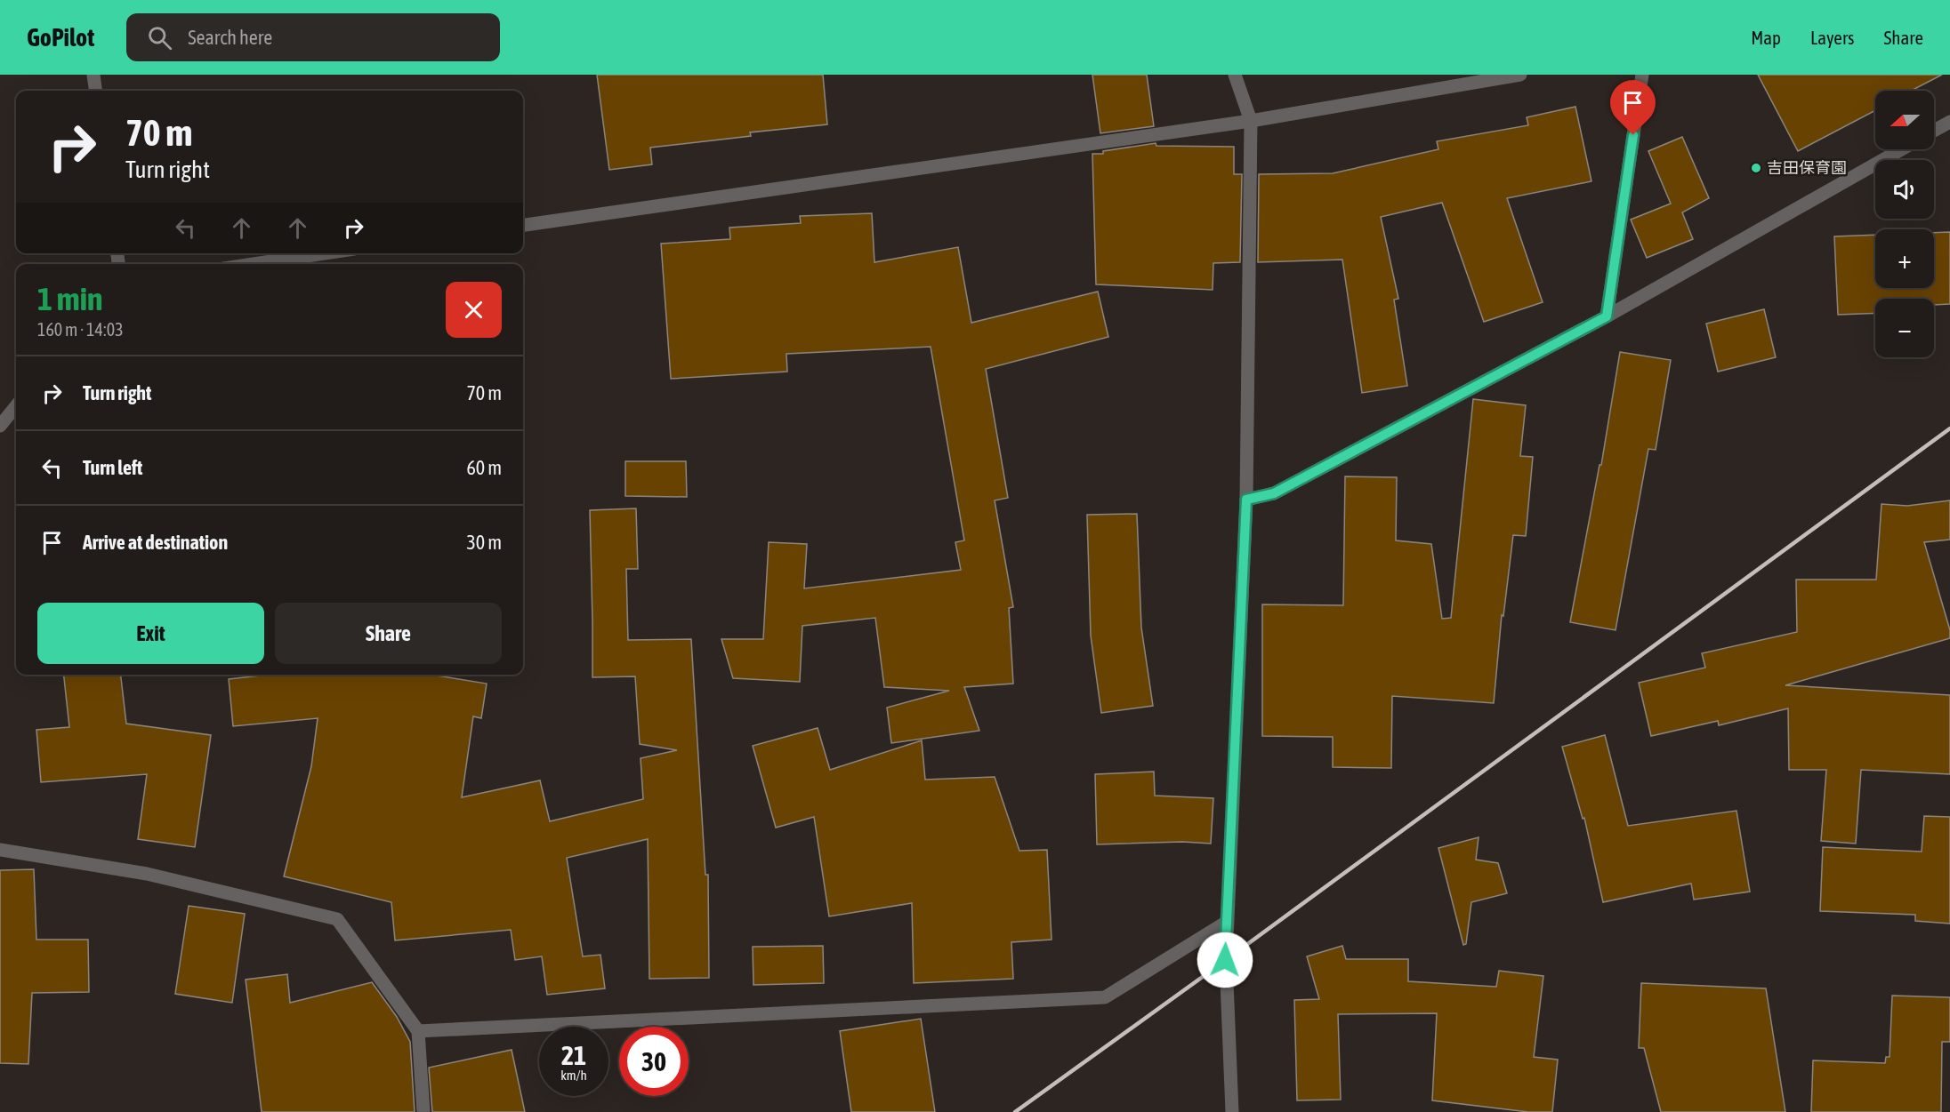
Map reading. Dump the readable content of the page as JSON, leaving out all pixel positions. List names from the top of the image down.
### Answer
{
  "places": ["吉田保育園"],
  "north": "left",
  "page": {
    "header": "GoPilot",
    "search": "Search here",
    "nav": ["Map", "Layers", "Share"],
    "map_buttons": ["+", "−"],
    "turn": ["70 m", "Turn right"],
    "heading": ["1 min", "160 m · 14:03"],
    "list": [
      {
        "name": "Turn right",
        "value": "70 m"
      },
      {
        "name": "Turn left",
        "value": "60 m"
      },
      {
        "name": "Arrive at destination",
        "value": "30 m"
      }
    ],
    "buttons": ["Exit", "Share"],
    "speed": "21 km/h",
    "limit": "30"
  }
}
